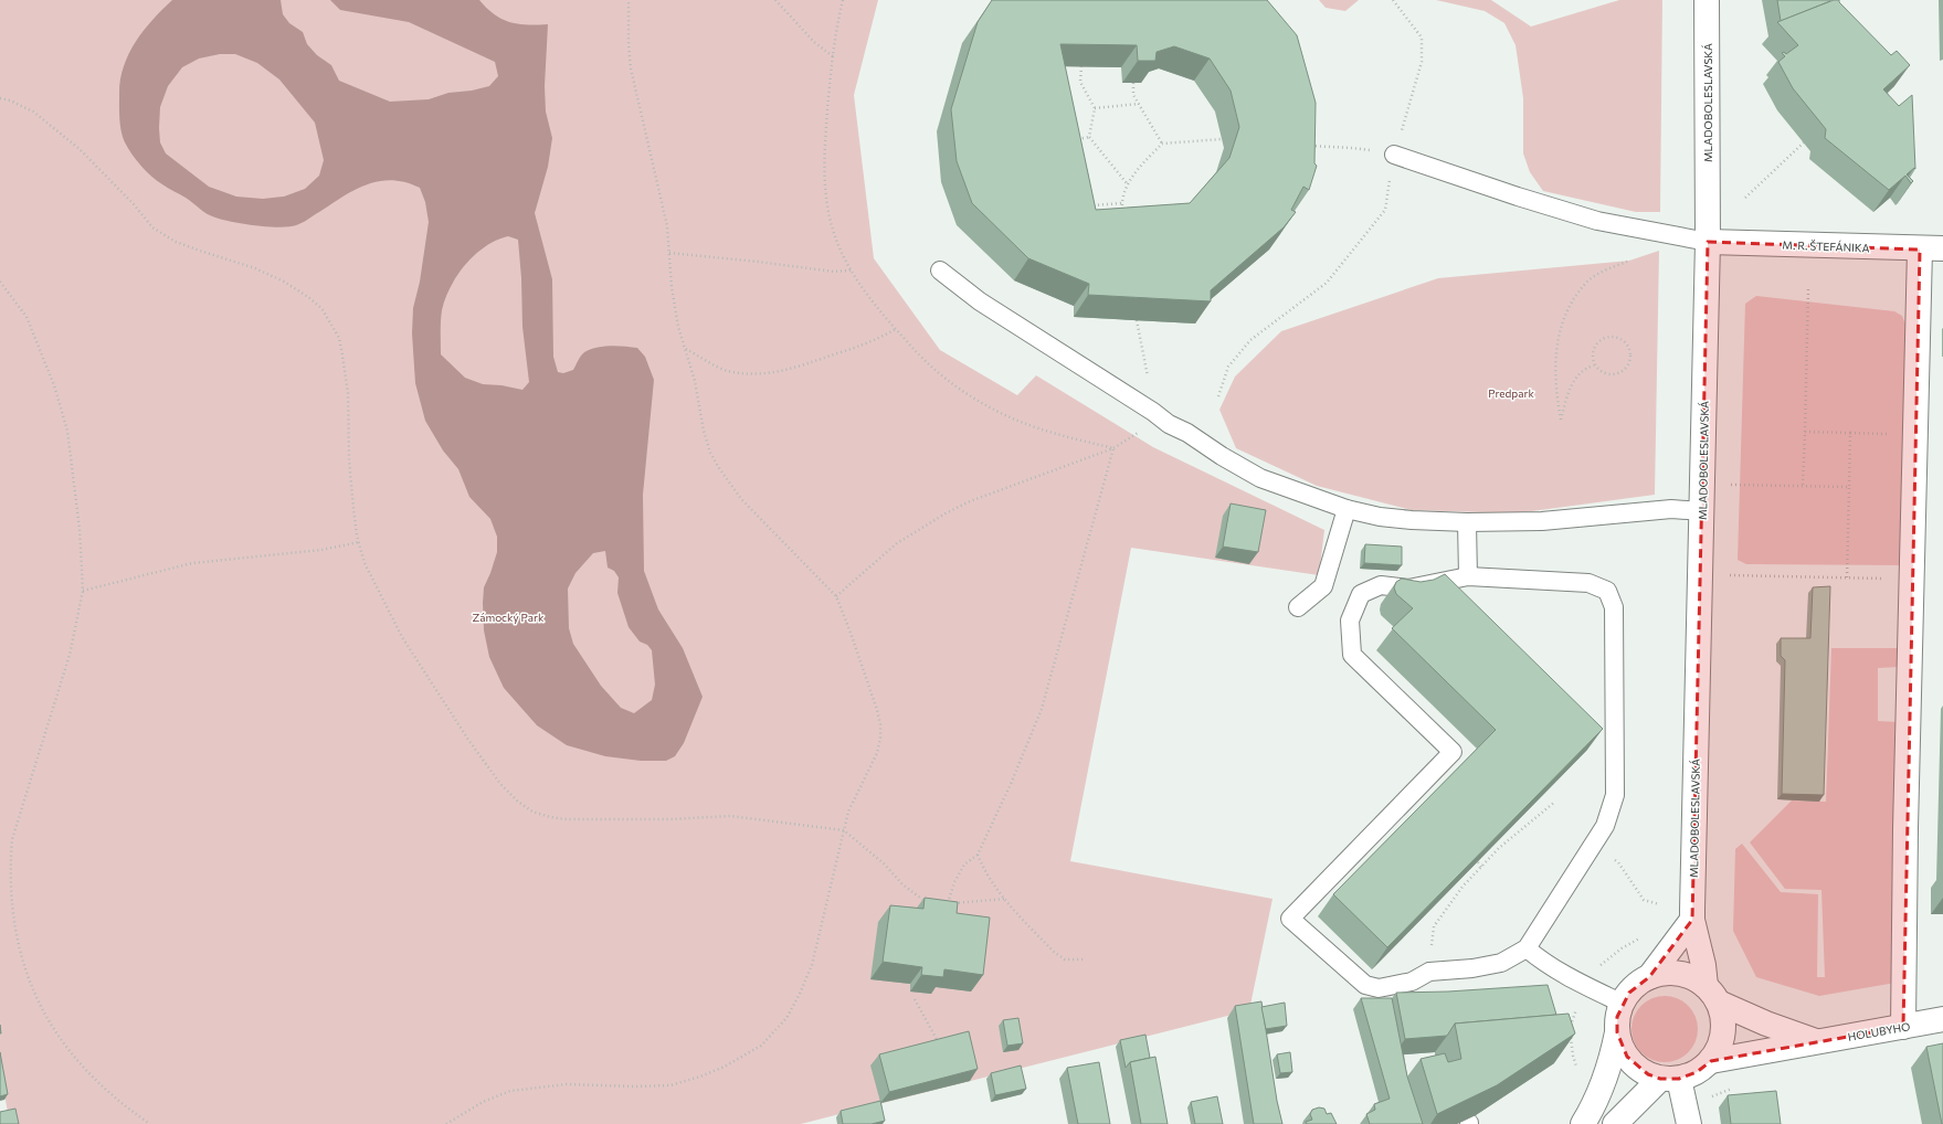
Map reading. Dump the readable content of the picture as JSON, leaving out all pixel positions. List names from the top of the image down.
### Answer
{
  "streets": {
    "street": ["MLADOBOLESLAVSKÁ", "M. R. ŠTEFÁNIKA", "HOLUBYHO"]
  },
  "crossings": [
    ["MLADOBOLESLAVSKÁ", "M. R. ŠTEFÁNIKA"],
    ["MLADOBOLESLAVSKÁ", "HOLUBYHO"]
  ],
  "parks": ["Predpark", "Zámocký Park"]
}
